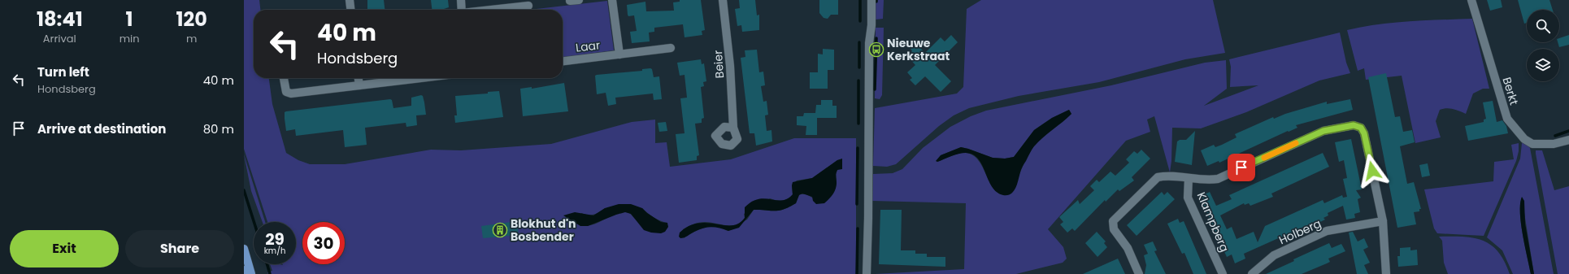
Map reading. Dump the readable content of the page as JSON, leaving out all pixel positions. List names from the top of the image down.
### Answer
{
  "streets": {
    "street": [
      "Laar",
      "Beier",
      "Berkt",
      "Klampberg",
      "Holberg"
    ]
  },
  "places": {
    "bus stop": ["Nieuwe Kerkstraat"],
    "building": ["Blokhut d'n Bosbender"]
  },
  "page": {
    "eta": [
      "18:41",
      "Arrival",
      "1",
      "min",
      "120",
      "m"
    ],
    "turn": ["40 m", "Hondsberg"],
    "list": [
      {
        "name": "Turn left",
        "note": "Hondsberg",
        "value": "40 m"
      },
      {
        "name": "Arrive at destination",
        "value": "80 m"
      }
    ],
    "speed": "29 km/h",
    "limit": "30",
    "buttons": ["Exit", "Share"]
  }
}
